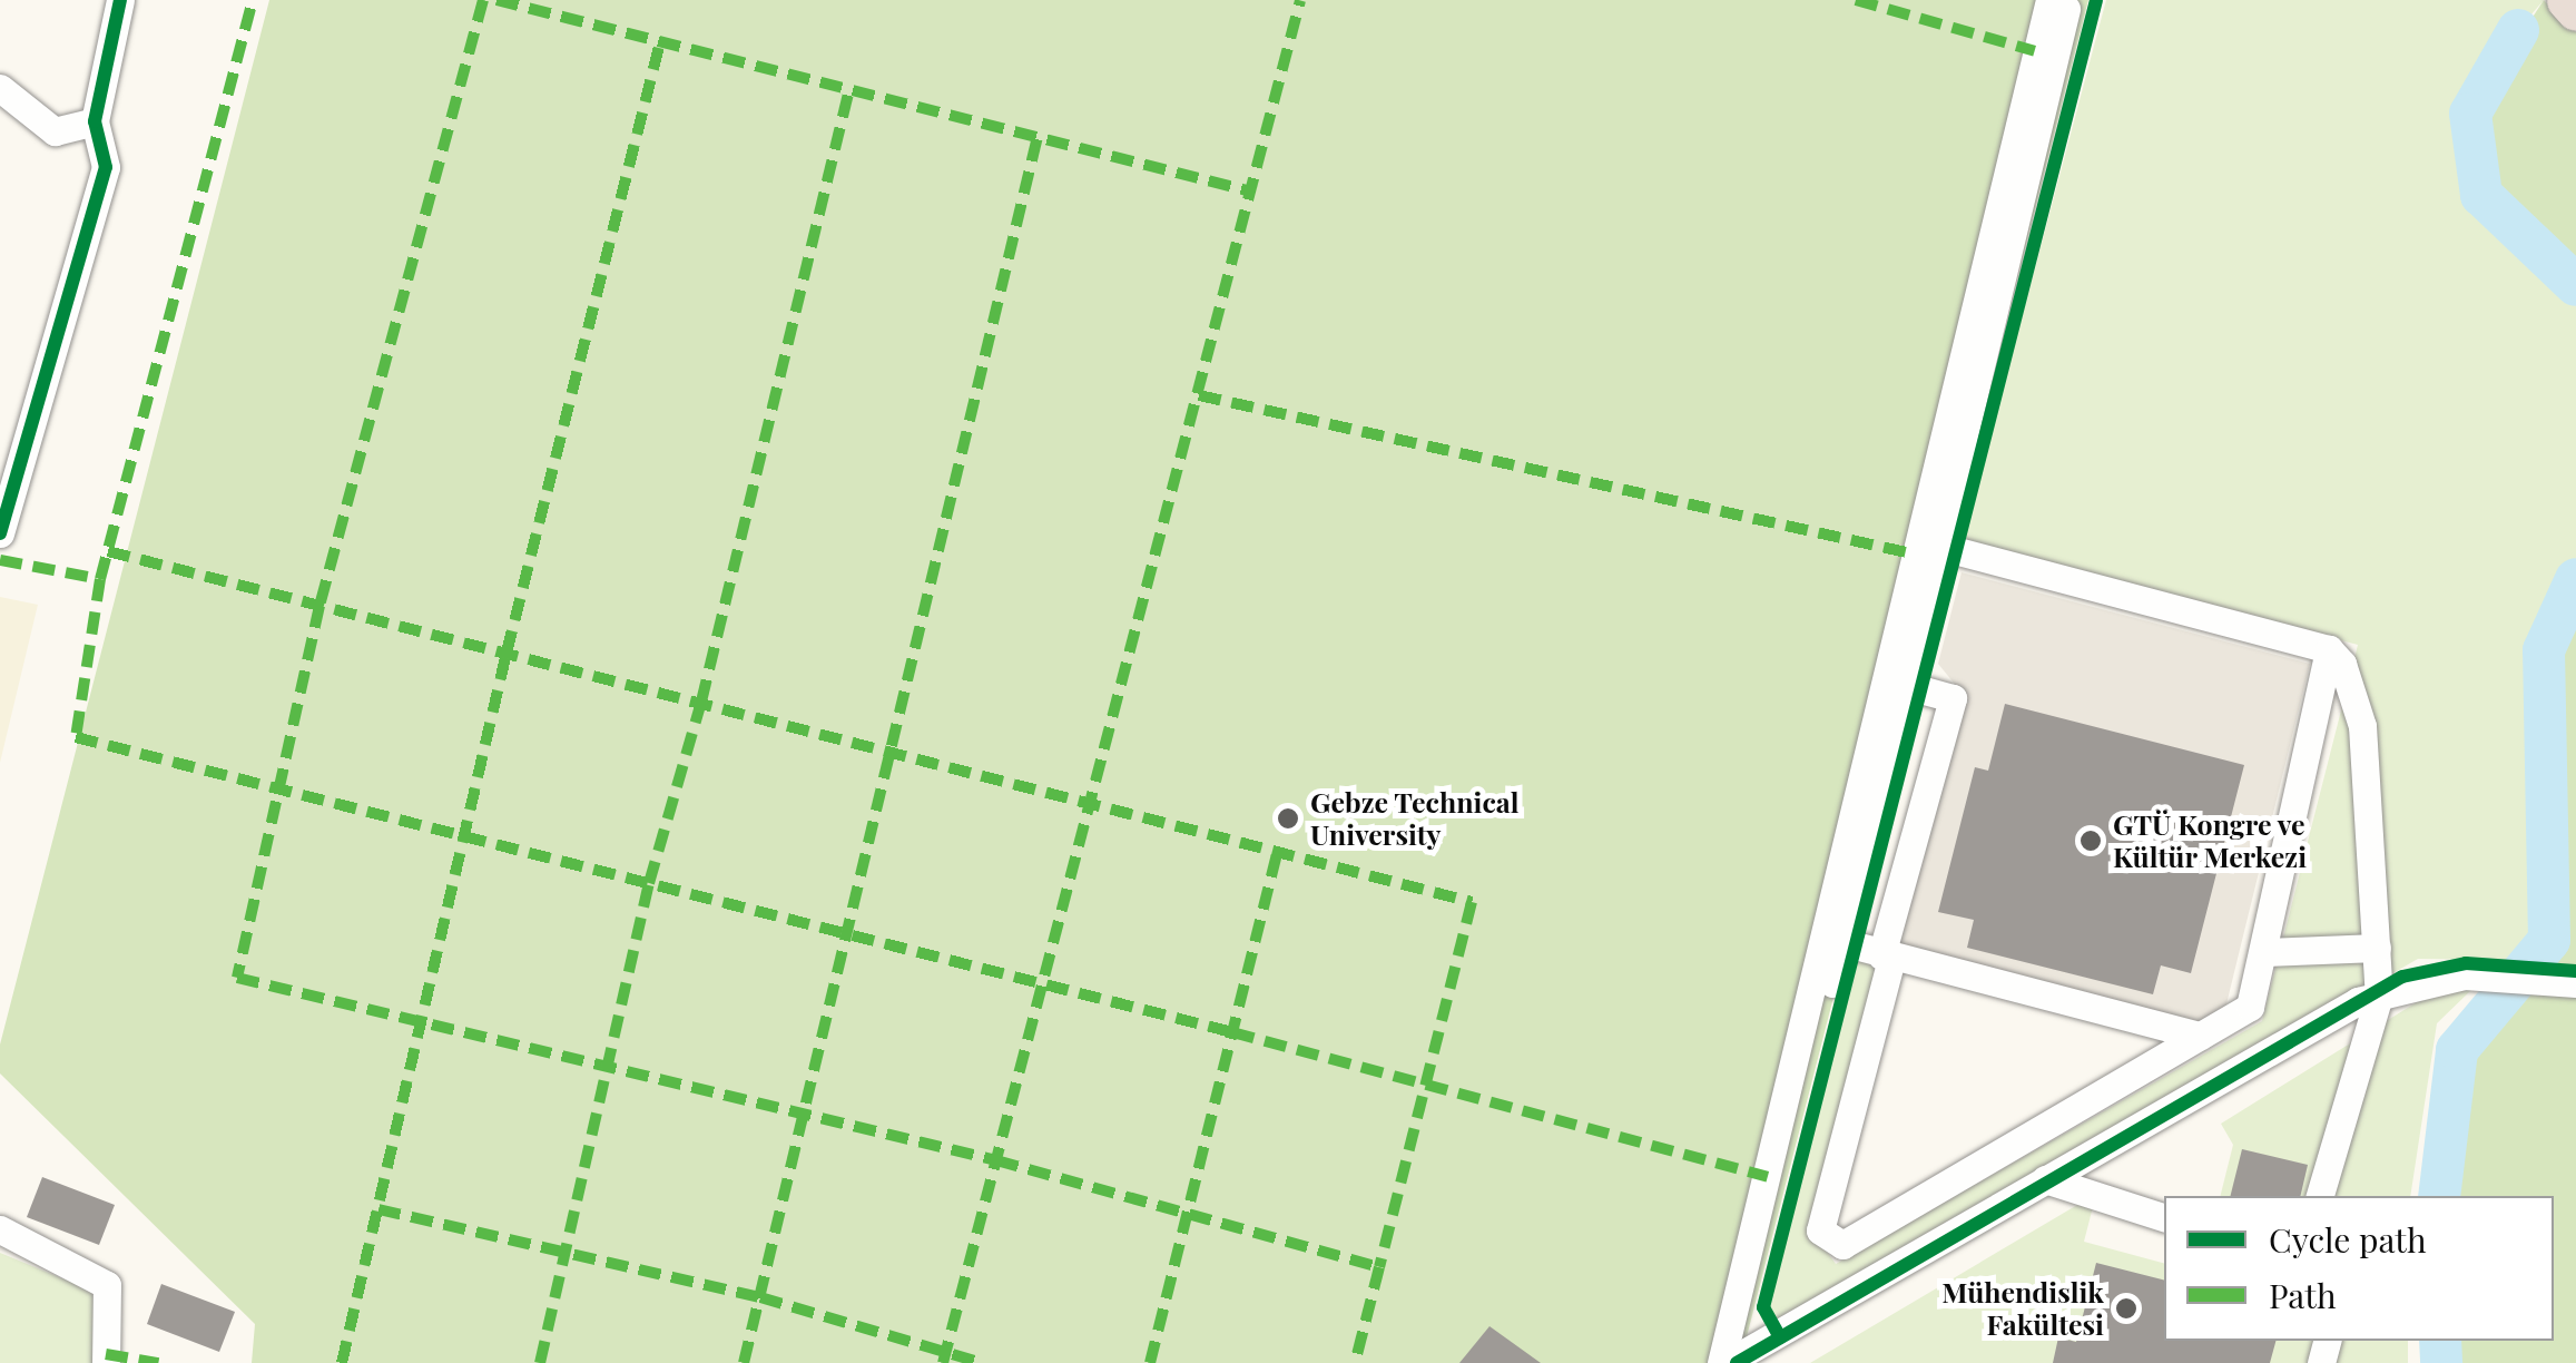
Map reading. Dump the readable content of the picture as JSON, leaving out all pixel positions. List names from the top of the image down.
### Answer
{
  "places": ["Gebze Technical University", "GTÜ Kongre ve Kültür Merkezi", "Mühendislik Fakültesi"],
  "legend": ["Cycle path", "Path"]
}
